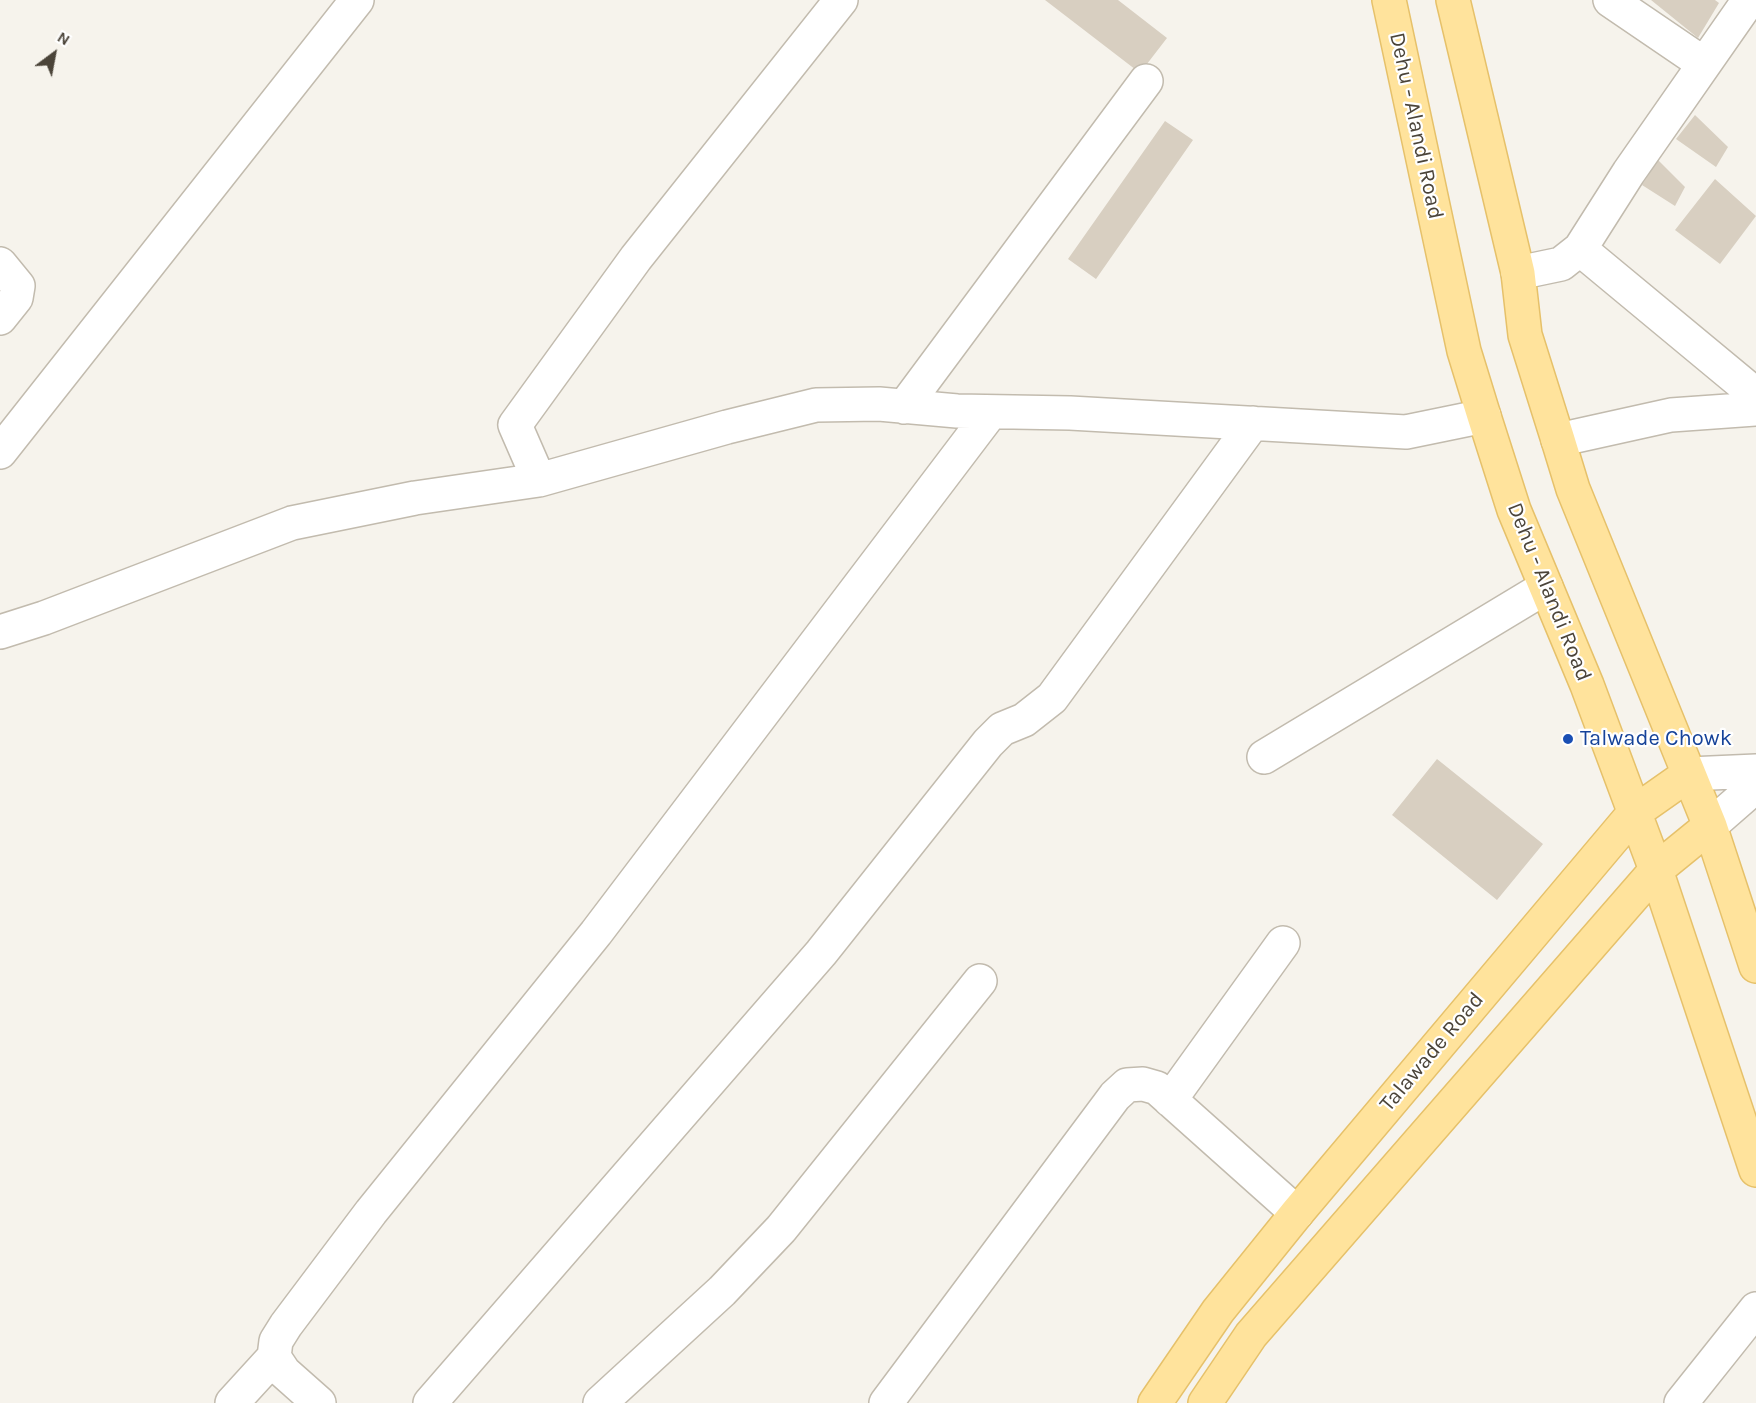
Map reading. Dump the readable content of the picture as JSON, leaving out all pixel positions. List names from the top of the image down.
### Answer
{
  "streets": {
    "main road": ["Dehu - Alandi Road", "Talawade Road"]
  },
  "crossings": [
    ["Dehu - Alandi Road", "Talawade Road"]
  ],
  "places": ["Talwade Chowk"],
  "north": "top right"
}
